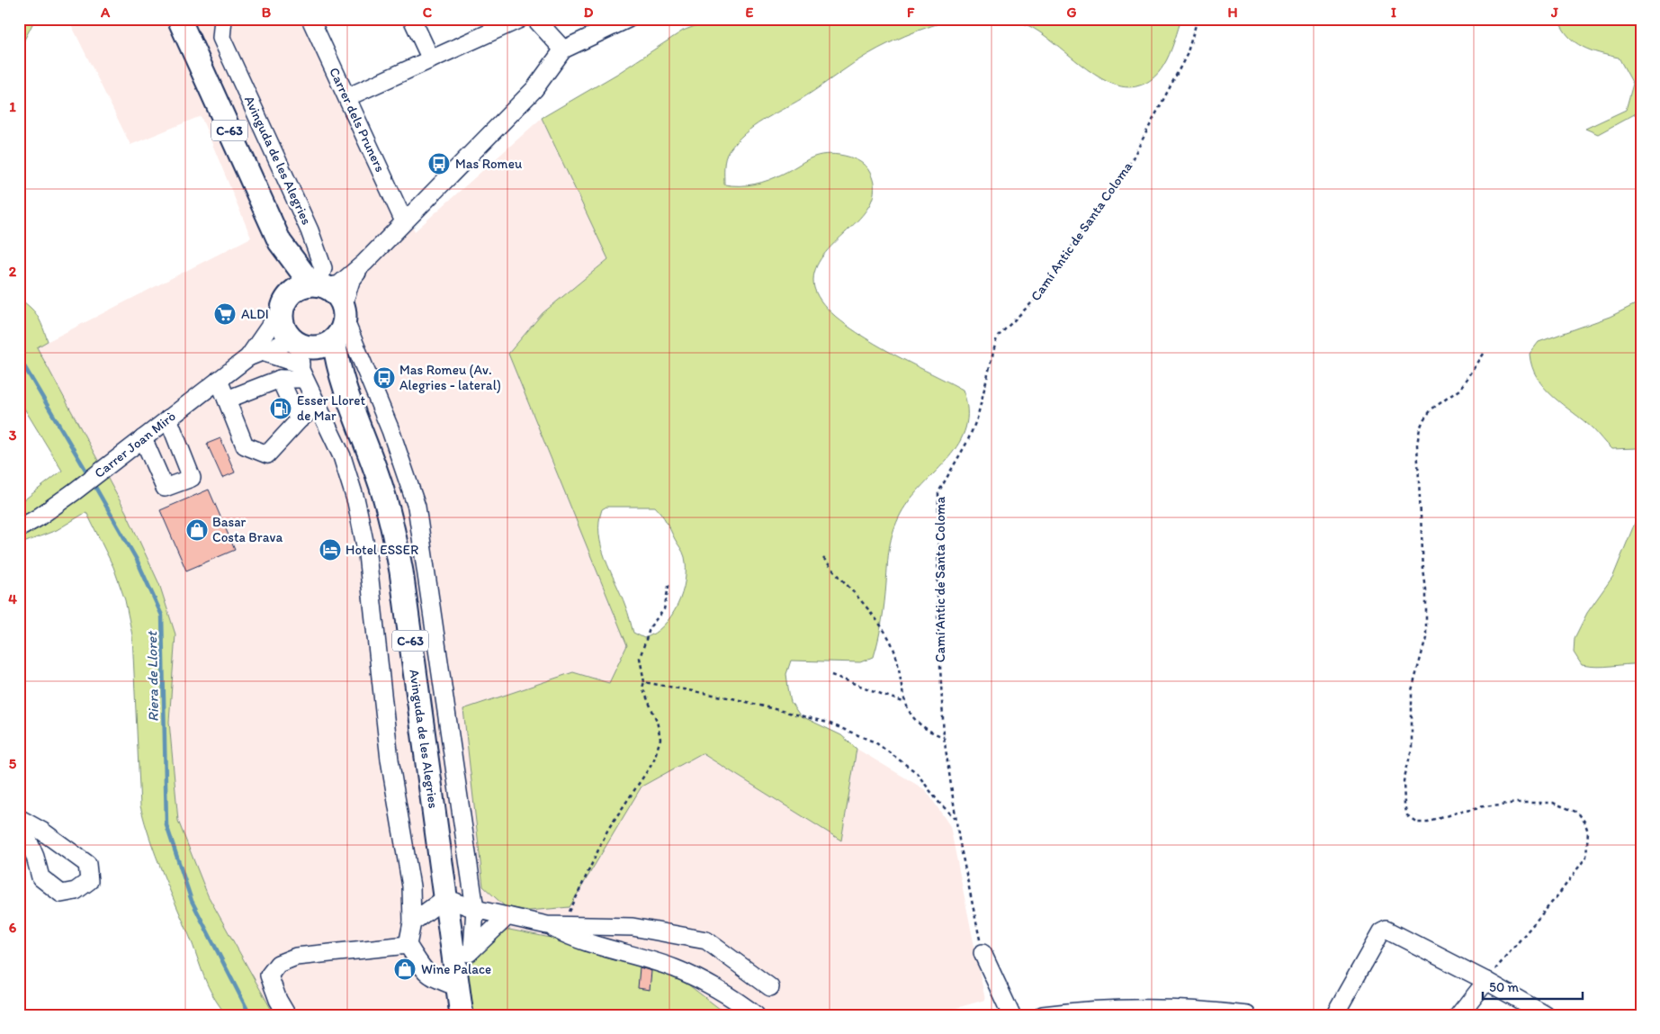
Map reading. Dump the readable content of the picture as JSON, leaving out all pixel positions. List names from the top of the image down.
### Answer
{
  "streets": {
    "main road": ["C-63", "Avinguda de les Alegries"],
    "street": ["Carrer dels Pruners", "Carrer Joan Mirò"],
    "path": ["Camí Antic de Santa Coloma"]
  },
  "crossings": [
    ["C-63", "Avinguda de les Alegries"],
    ["C-63", "Carrer Joan Mirò"],
    ["Avinguda de les Alegries", "Carrer Joan Mirò"]
  ],
  "water": ["Riera de Lloret"],
  "places": {
    "bus stop": ["Mas Romeu", "Mas Romeu (Av. Alegries - lateral)"],
    "supermarket": ["ALDI"],
    "fuel station": ["Esser Lloret de Mar"],
    "shop": ["Basar Costa Brava", "Wine Palace"],
    "hotel": ["Hotel ESSER"]
  },
  "scale_bar": "50 m",
  "grid": {
    "columns": [
      "A",
      "B",
      "C",
      "D",
      "E",
      "F",
      "G",
      "H",
      "I",
      "J"
    ],
    "rows": [
      "1",
      "2",
      "3",
      "4",
      "5",
      "6"
    ]
  }
}
